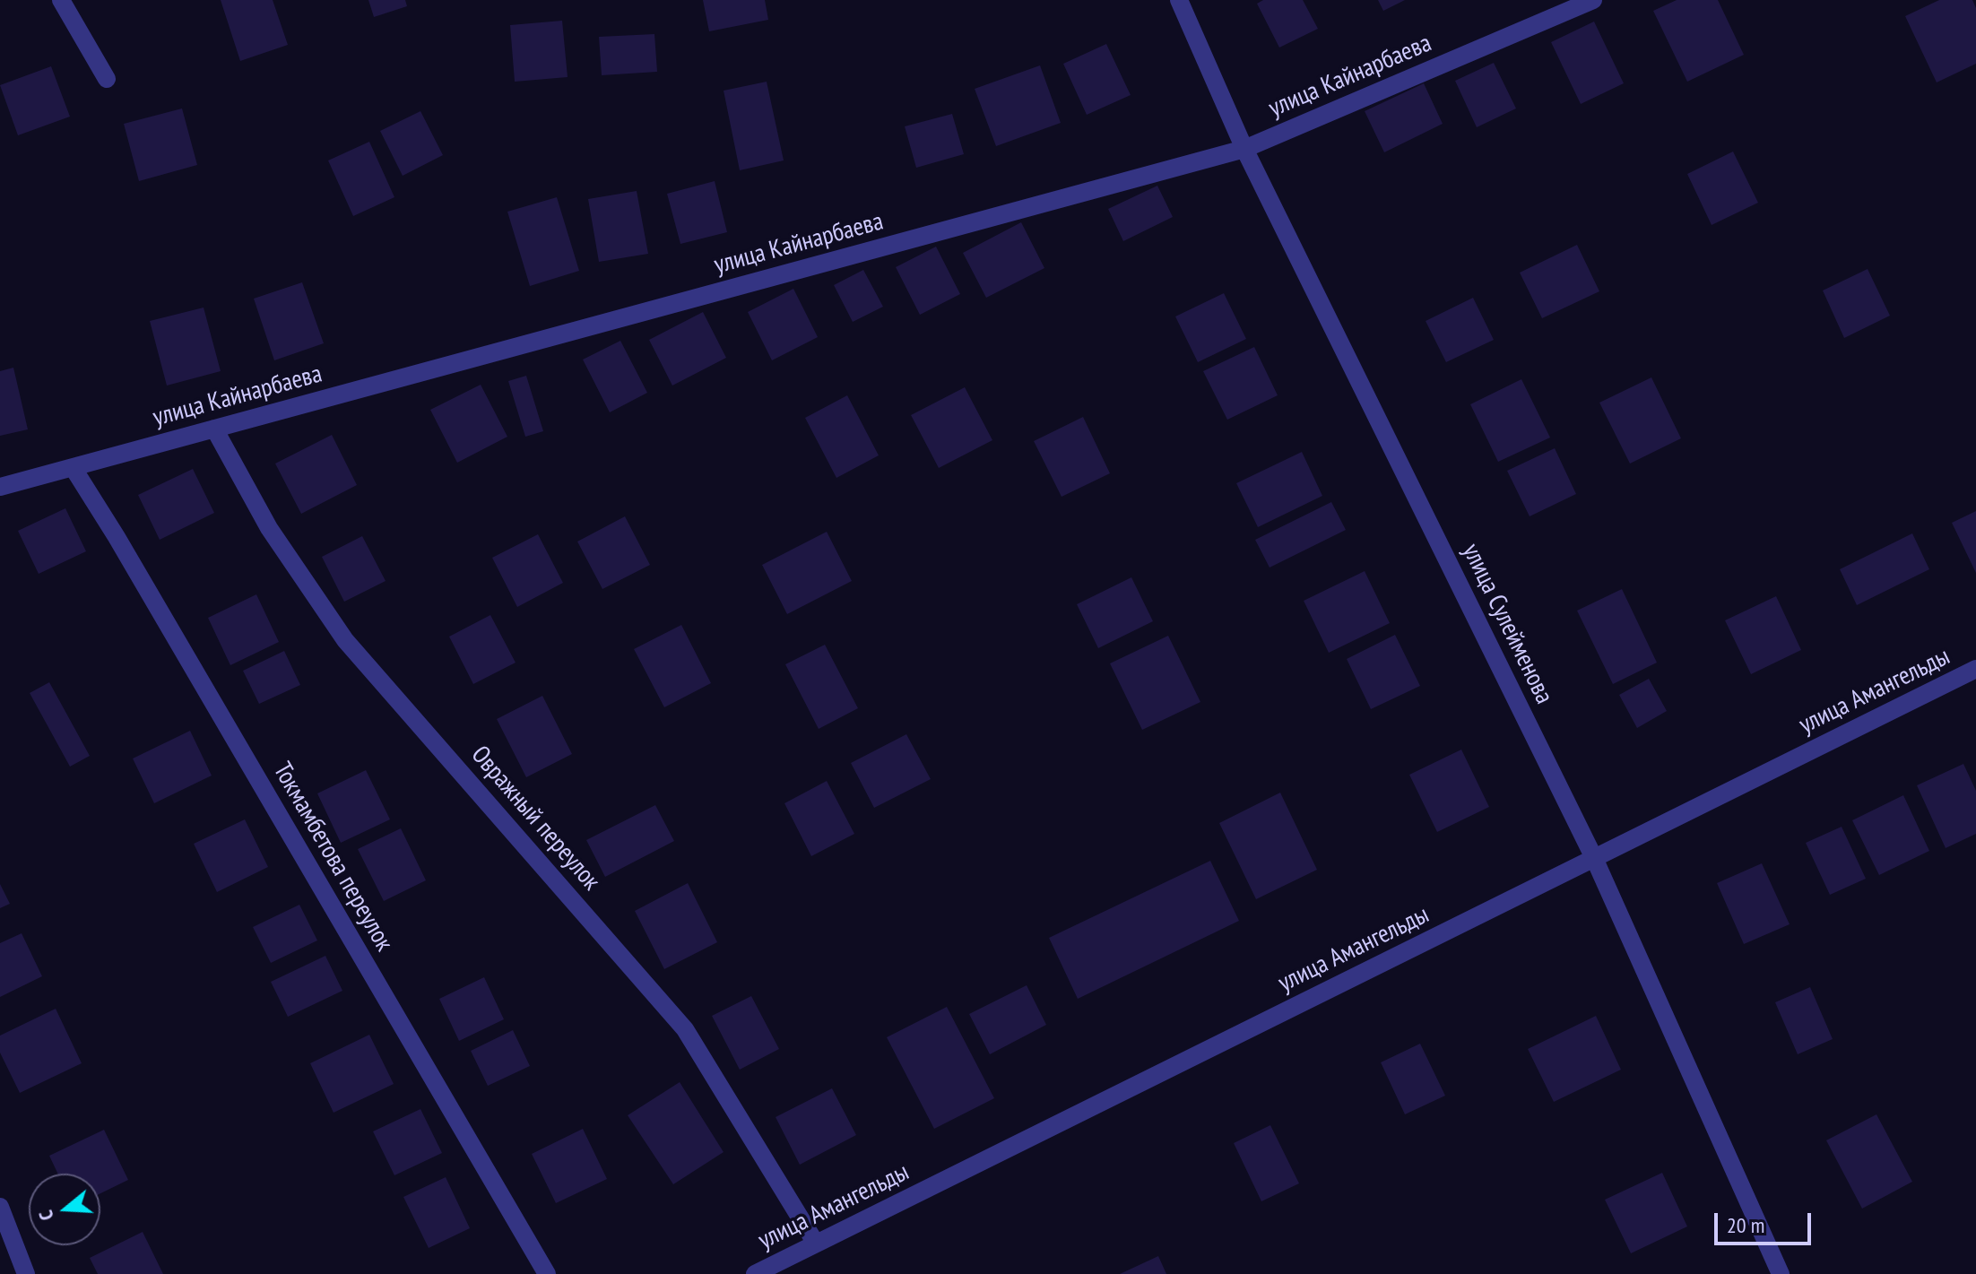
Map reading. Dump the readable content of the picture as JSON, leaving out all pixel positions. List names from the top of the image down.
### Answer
{
  "streets": {
    "street": [
      "улица Кайнарбаева",
      "улица Сулейменова",
      "улица Амангельды",
      "Овражный переулок",
      "Токмамбетова переулок"
    ]
  },
  "crossings": [
    ["улица Кайнарбаева", "улица Сулейменова"],
    ["улица Кайнарбаева", "Овражный переулок"],
    ["улица Кайнарбаева", "Токмамбетова переулок"],
    ["улица Сулейменова", "улица Амангельды"],
    ["улица Амангельды", "Овражный переулок"]
  ],
  "scale_bar": "20 m",
  "north": "left"
}
